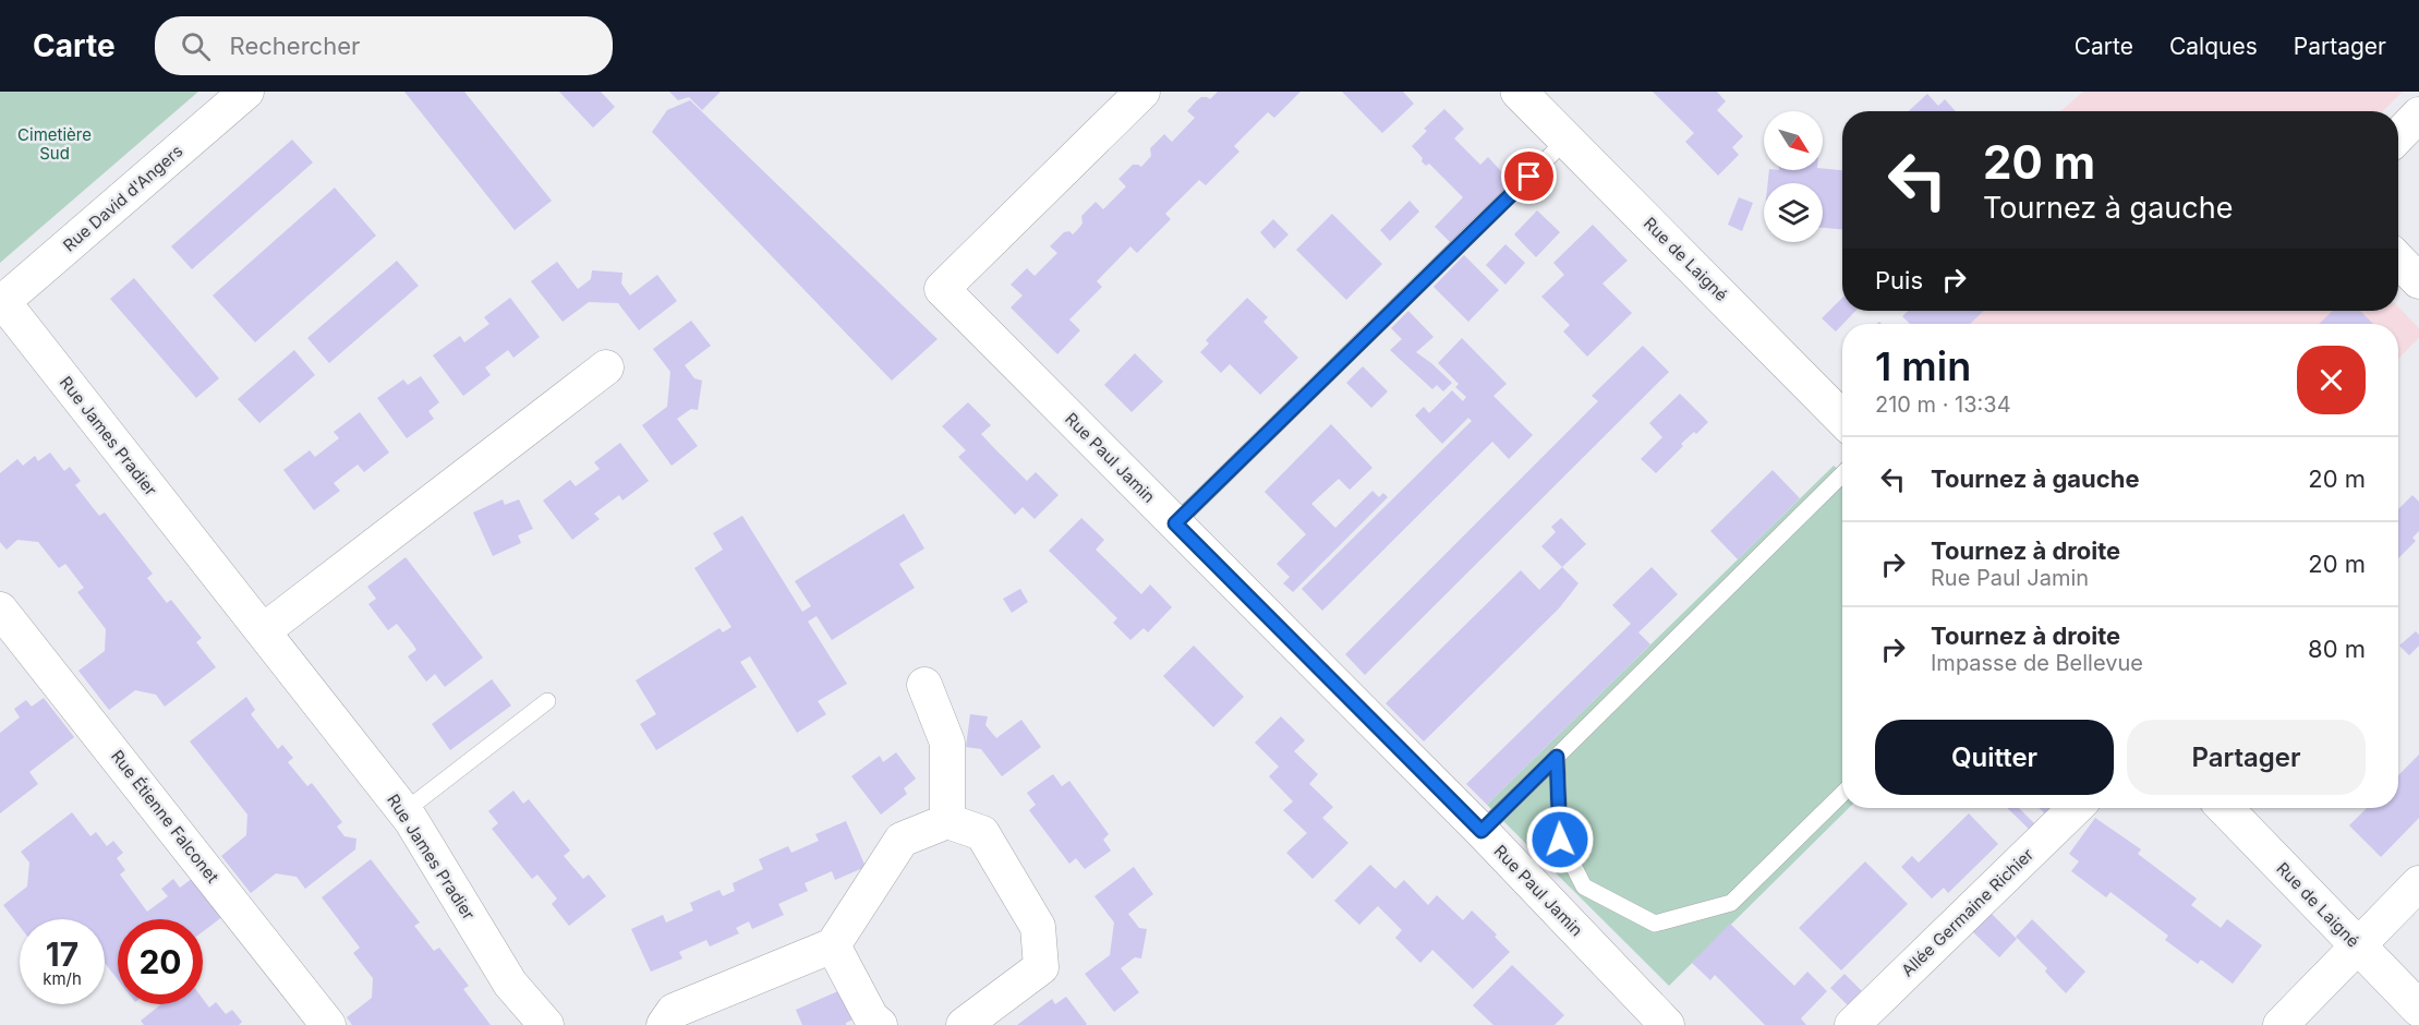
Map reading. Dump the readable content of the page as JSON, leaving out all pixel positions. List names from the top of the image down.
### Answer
{
  "streets": {
    "street": [
      "Rue David d'Angers",
      "Rue de Laigné",
      "Rue James Pradier",
      "Rue Paul Jamin",
      "Rue Étienne Falconet",
      "Allée Germaine Richier"
    ]
  },
  "crossings": [
    ["Rue David d'Angers", "Rue James Pradier"]
  ],
  "parks": ["Cimetière Sud"],
  "north": "bottom right",
  "page": {
    "header": "Carte",
    "search": "Rechercher",
    "nav": ["Carte", "Calques", "Partager"],
    "turn": ["20 m", "Tournez à gauche"],
    "then": "Puis",
    "heading": ["1 min", "210 m · 13:34"],
    "list": [
      {
        "name": "Tournez à gauche",
        "value": "20 m"
      },
      {
        "name": "Tournez à droite",
        "note": "Rue Paul Jamin",
        "value": "20 m"
      },
      {
        "name": "Tournez à droite",
        "note": "Impasse de Bellevue",
        "value": "80 m"
      }
    ],
    "buttons": ["Quitter", "Partager"],
    "speed": "17 km/h",
    "limit": "20"
  }
}
